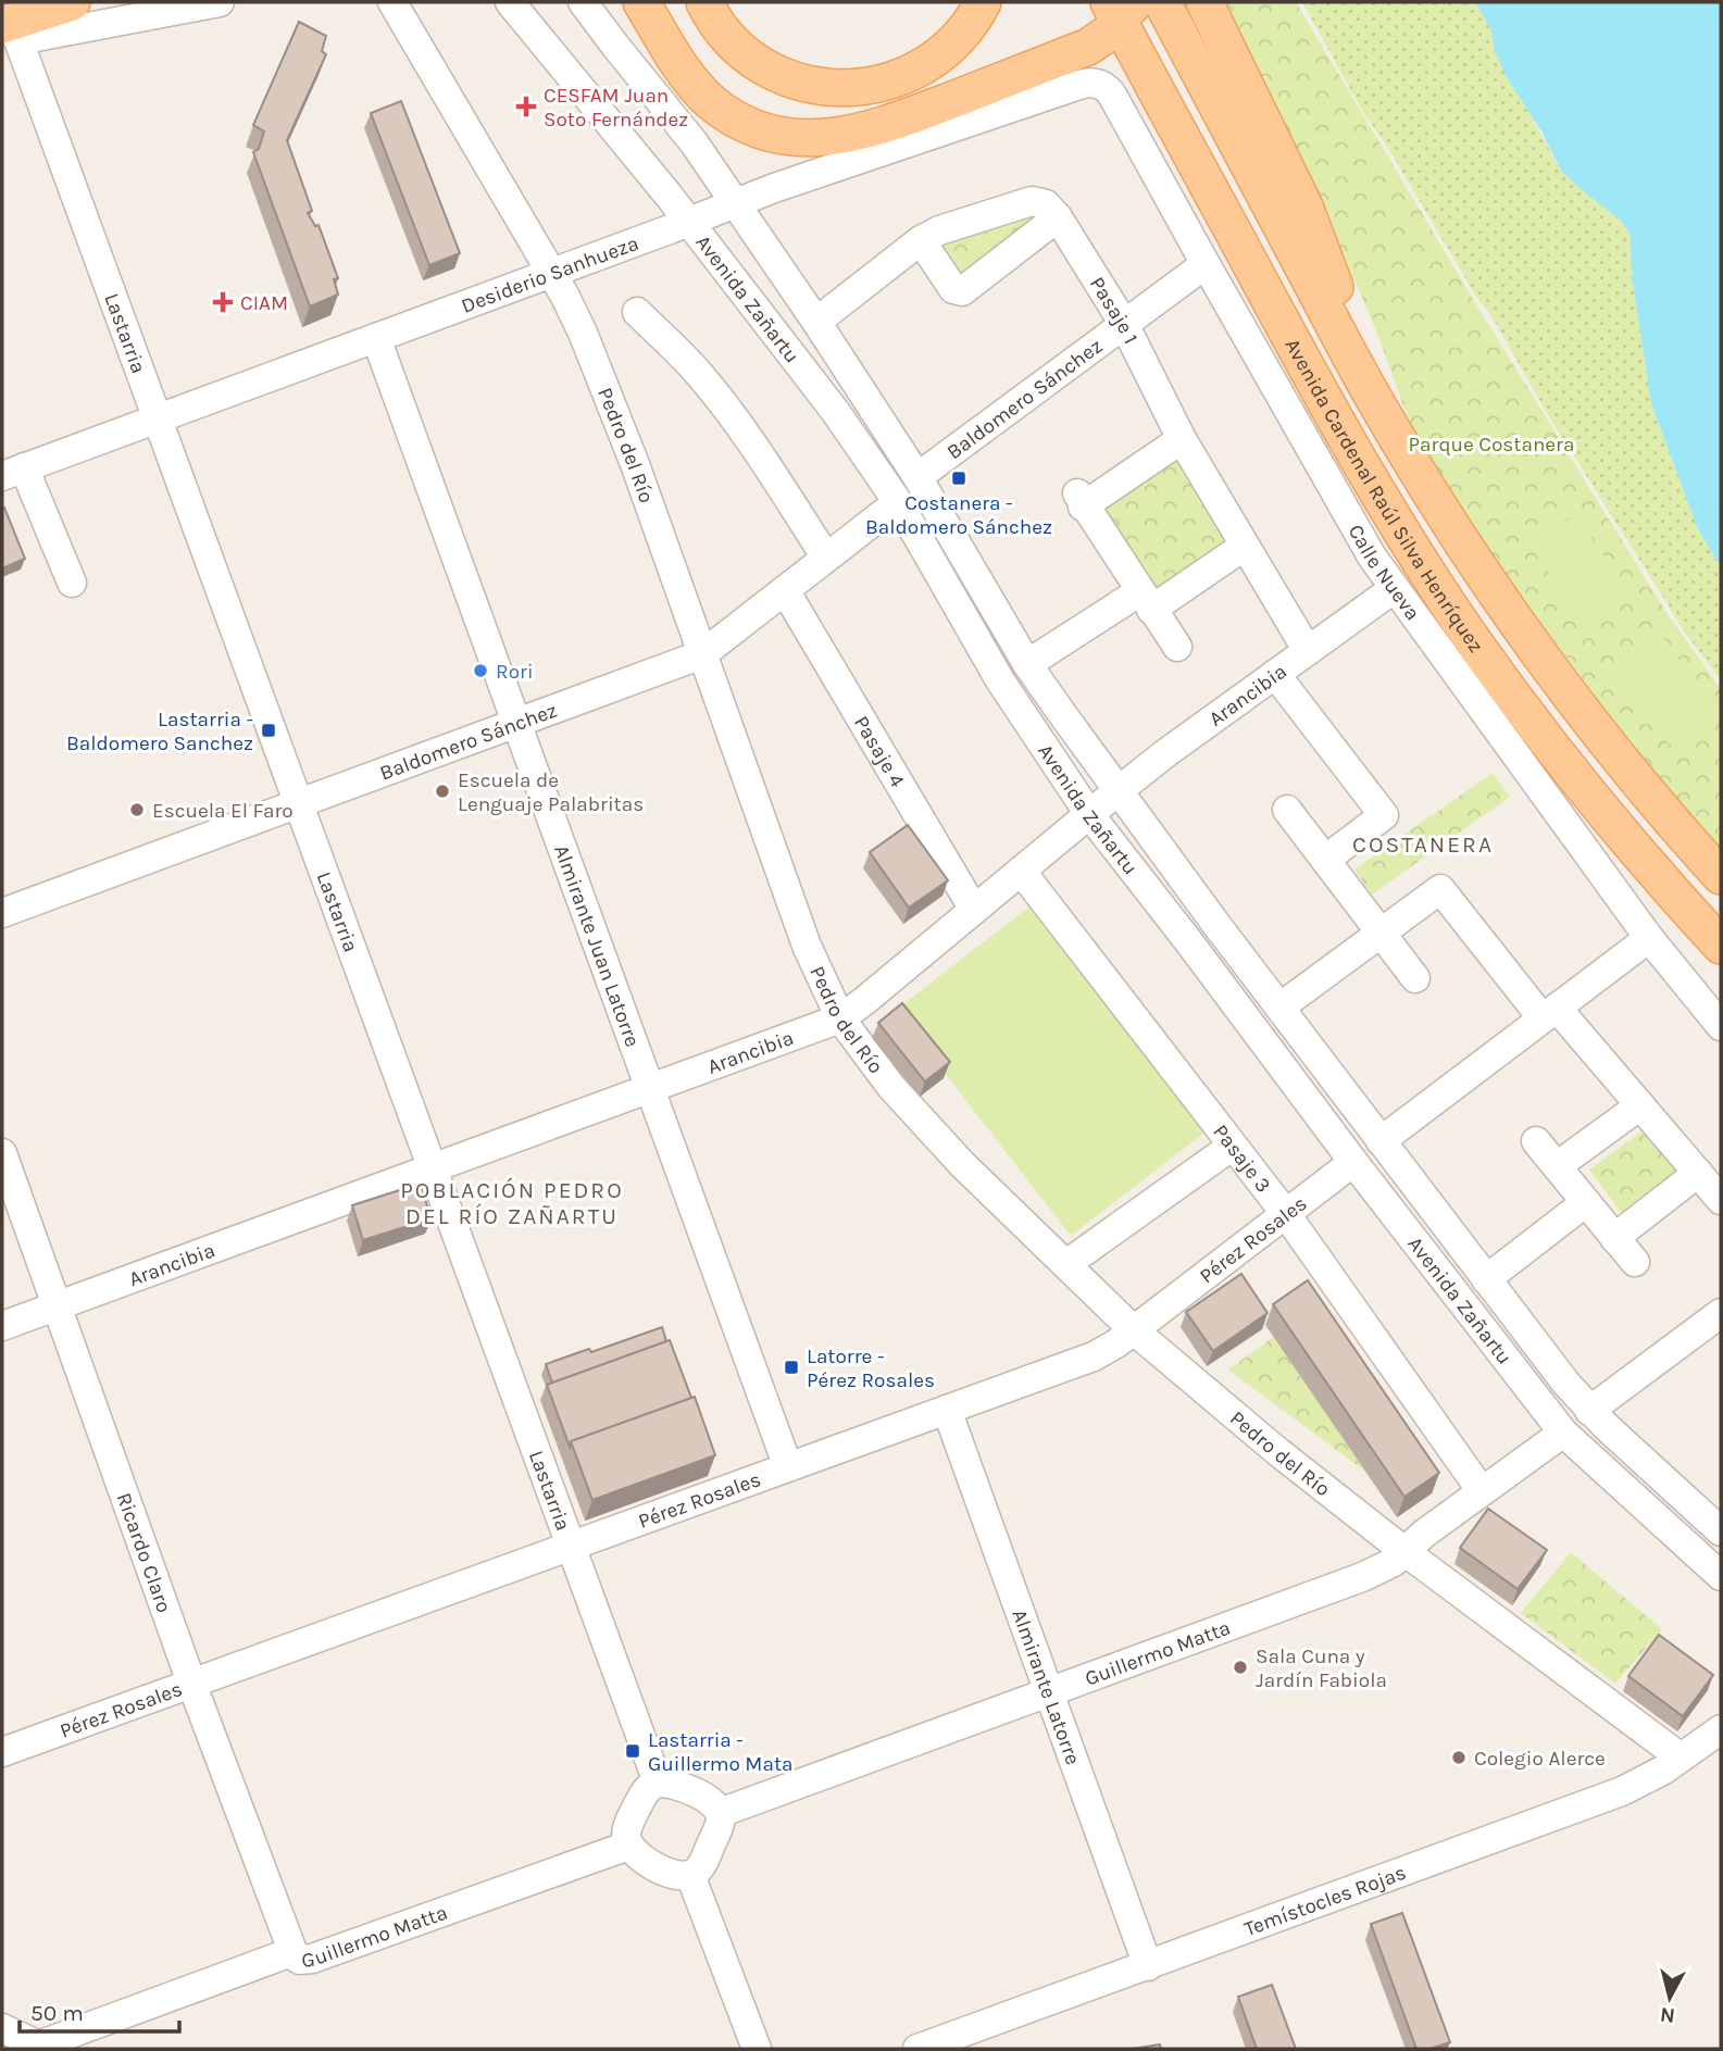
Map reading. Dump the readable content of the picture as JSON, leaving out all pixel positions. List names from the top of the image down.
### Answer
{
  "streets": {
    "main road": ["Avenida Cardenal Raúl Silva Henríquez"],
    "street": [
      "Desiderio Sanhueza",
      "Avenida Zañartu",
      "Pasaje 1",
      "Lastarria",
      "Baldomero Sánchez",
      "Pedro del Río",
      "Calle Nueva",
      "Arancibia",
      "Pasaje 4",
      "Almirante Juan Latorre",
      "Pasaje 3",
      "Pérez Rosales",
      "Ricardo Claro",
      "Guillermo Matta",
      "Almirante Latorre",
      "Temístocles Rojas"
    ]
  },
  "crossings": [
    ["Desiderio Sanhueza", "Avenida Zañartu"],
    ["Desiderio Sanhueza", "Lastarria"],
    ["Desiderio Sanhueza", "Pedro del Río"],
    ["Desiderio Sanhueza", "Calle Nueva"],
    ["Desiderio Sanhueza", "Almirante Juan Latorre"],
    ["Avenida Zañartu", "Baldomero Sánchez"],
    ["Avenida Zañartu", "Arancibia"],
    ["Avenida Zañartu", "Pérez Rosales"],
    ["Avenida Zañartu", "Guillermo Matta"],
    ["Pasaje 1", "Baldomero Sánchez"],
    ["Pasaje 1", "Arancibia"],
    ["Lastarria", "Baldomero Sánchez"],
    ["Lastarria", "Arancibia"],
    ["Lastarria", "Pérez Rosales"],
    ["Lastarria", "Guillermo Matta"],
    ["Baldomero Sánchez", "Pedro del Río"],
    ["Baldomero Sánchez", "Calle Nueva"],
    ["Baldomero Sánchez", "Pasaje 4"],
    ["Baldomero Sánchez", "Almirante Juan Latorre"],
    ["Pedro del Río", "Arancibia"],
    ["Pedro del Río", "Pérez Rosales"],
    ["Pedro del Río", "Guillermo Matta"],
    ["Pedro del Río", "Temístocles Rojas"],
    ["Calle Nueva", "Arancibia"],
    ["Arancibia", "Pasaje 4"],
    ["Arancibia", "Almirante Juan Latorre"],
    ["Arancibia", "Pasaje 3"],
    ["Arancibia", "Ricardo Claro"],
    ["Almirante Juan Latorre", "Pérez Rosales"],
    ["Pasaje 3", "Pérez Rosales"],
    ["Pasaje 3", "Guillermo Matta"],
    ["Pérez Rosales", "Ricardo Claro"],
    ["Pérez Rosales", "Almirante Latorre"],
    ["Ricardo Claro", "Guillermo Matta"],
    ["Guillermo Matta", "Almirante Latorre"],
    ["Almirante Latorre", "Temístocles Rojas"]
  ],
  "districts": ["COSTANERA", "POBLACIÓN PEDRO DEL RÍO ZAÑARTU"],
  "parks": ["Parque Costanera"],
  "places": {
    "health": ["CESFAM Juan Soto Fernández", "CIAM"],
    "transit": [
      "Costanera - Baldomero Sánchez",
      "Lastarria - Baldomero Sanchez",
      "Latorre - Pérez Rosales",
      "Lastarria - Guillermo Mata"
    ],
    "other": [
      "Rori",
      "Escuela de Lenguaje Palabritas",
      "Escuela El Faro",
      "Sala Cuna y Jardín Fabiola",
      "Colegio Alerce"
    ]
  },
  "scale_bar": "50 m",
  "north": "bottom"
}
